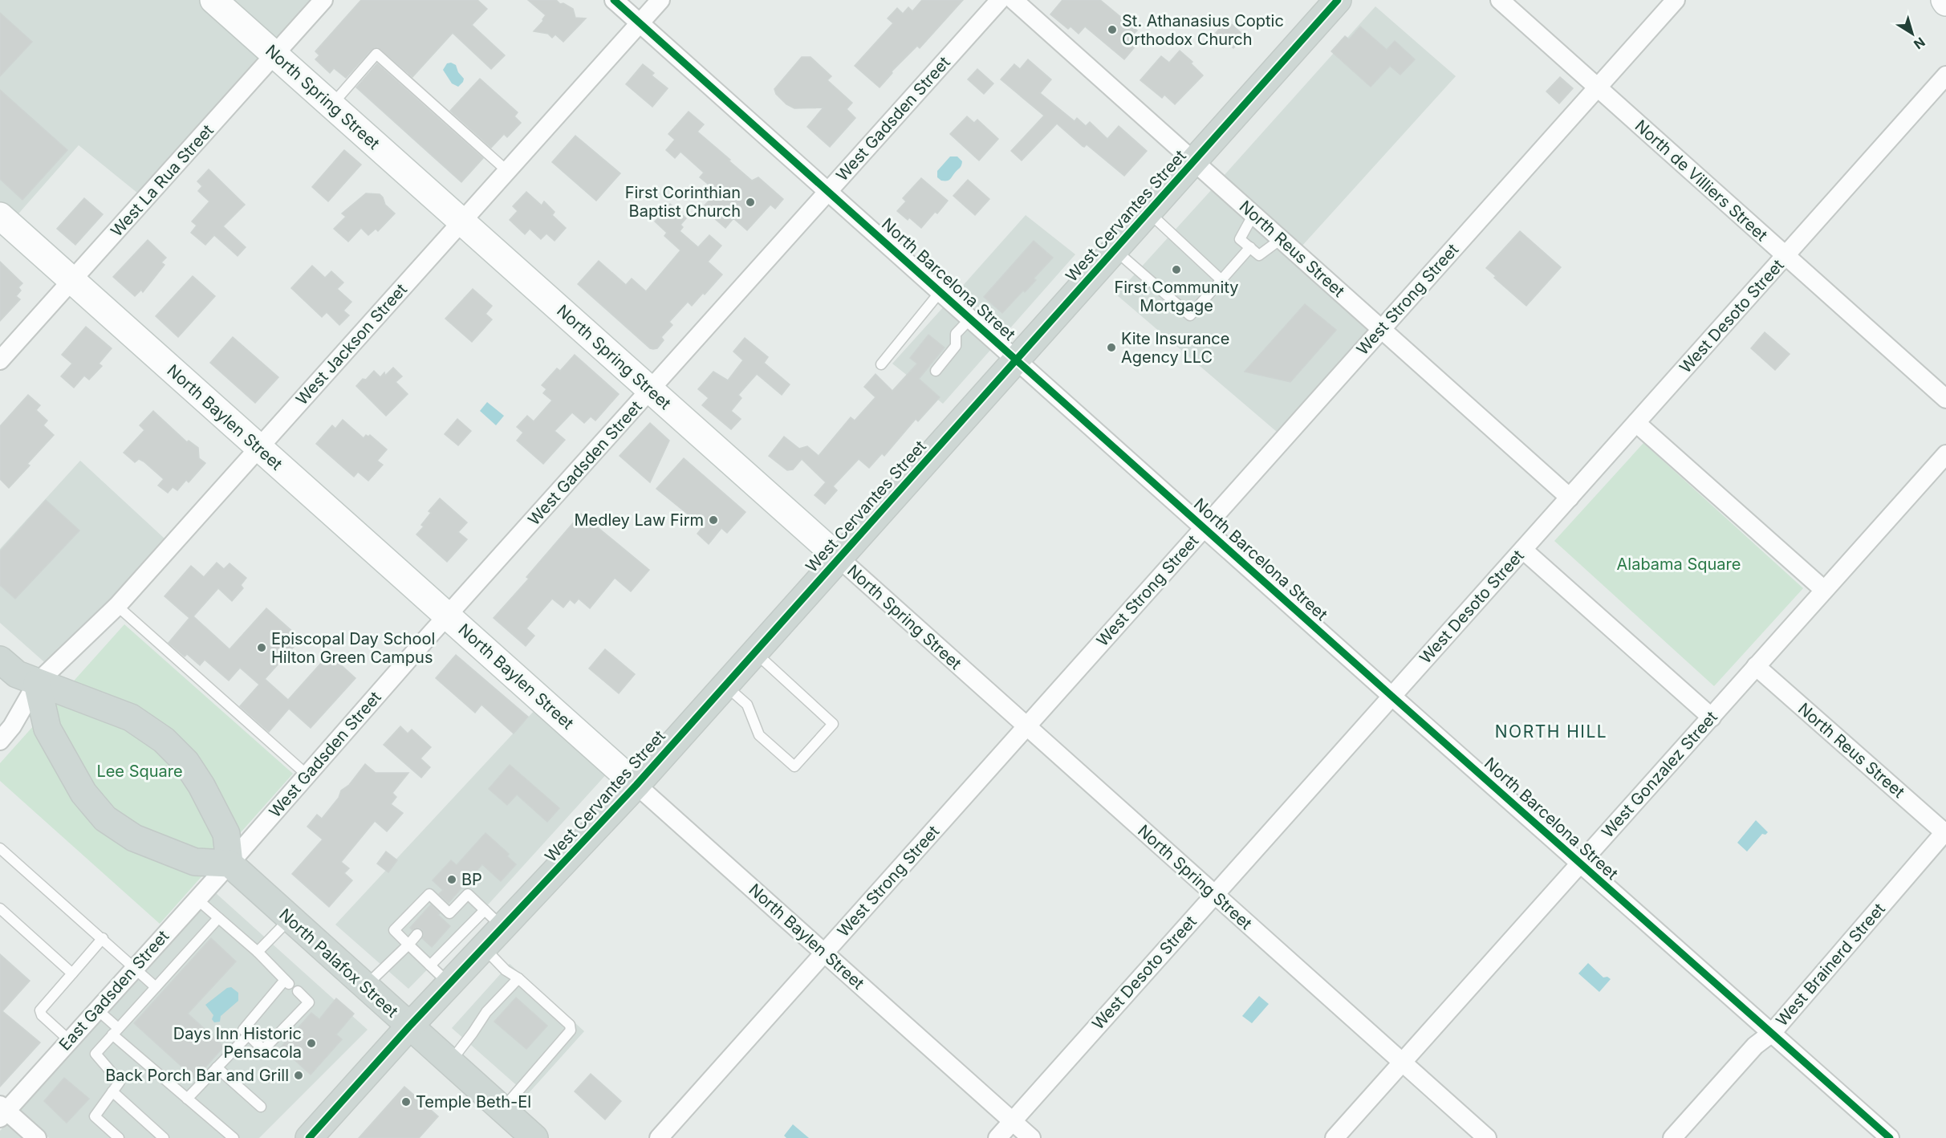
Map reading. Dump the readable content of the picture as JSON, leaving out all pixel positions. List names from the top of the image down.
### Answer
{
  "streets": {
    "main road": ["West Cervantes Street", "North Palafox Street"],
    "street": [
      "North Spring Street",
      "West Gadsden Street",
      "West La Rua Street",
      "North de Villiers Street",
      "North Reus Street",
      "North Barcelona Street",
      "West Strong Street",
      "West Desoto Street",
      "West Jackson Street",
      "North Baylen Street",
      "West Gonzalez Street",
      "West Brainerd Street",
      "East Gadsden Street"
    ]
  },
  "crossings": [
    ["North Spring Street", "West Gadsden Street"],
    ["North Spring Street", "West La Rua Street"],
    ["North Spring Street", "West Cervantes Street"],
    ["North Spring Street", "West Strong Street"],
    ["North Spring Street", "West Desoto Street"],
    ["North Spring Street", "West Jackson Street"],
    ["North Spring Street", "West Gonzalez Street"],
    ["West Gadsden Street", "North Barcelona Street"],
    ["West Gadsden Street", "North Baylen Street"],
    ["West Gadsden Street", "North Palafox Street"],
    ["West Gadsden Street", "East Gadsden Street"],
    ["West La Rua Street", "North Baylen Street"],
    ["North de Villiers Street", "West Strong Street"],
    ["North de Villiers Street", "West Desoto Street"],
    ["West Cervantes Street", "North Reus Street"],
    ["West Cervantes Street", "North Barcelona Street"],
    ["West Cervantes Street", "North Baylen Street"],
    ["West Cervantes Street", "North Palafox Street"],
    ["North Reus Street", "West Strong Street"],
    ["North Reus Street", "West Desoto Street"],
    ["North Reus Street", "West Gonzalez Street"],
    ["North Reus Street", "West Brainerd Street"],
    ["North Barcelona Street", "West Strong Street"],
    ["North Barcelona Street", "West Desoto Street"],
    ["North Barcelona Street", "West Jackson Street"],
    ["North Barcelona Street", "West Gonzalez Street"],
    ["North Barcelona Street", "West Brainerd Street"],
    ["West Strong Street", "North Baylen Street"],
    ["West Desoto Street", "North Baylen Street"],
    ["West Jackson Street", "North Baylen Street"],
    ["North Palafox Street", "East Gadsden Street"]
  ],
  "districts": ["NORTH HILL"],
  "parks": ["Alabama Square", "Lee Square"],
  "places": [
    "St. Athanasius Coptic Orthodox Church",
    "First Corinthian Baptist Church",
    "First Community Mortgage",
    "Kite Insurance Agency LLC",
    "Medley Law Firm",
    "Episcopal Day School Hilton Green Campus",
    "BP",
    "Days Inn Historic Pensacola",
    "Back Porch Bar and Grill",
    "Temple Beth-El"
  ],
  "north": "bottom right"
}
